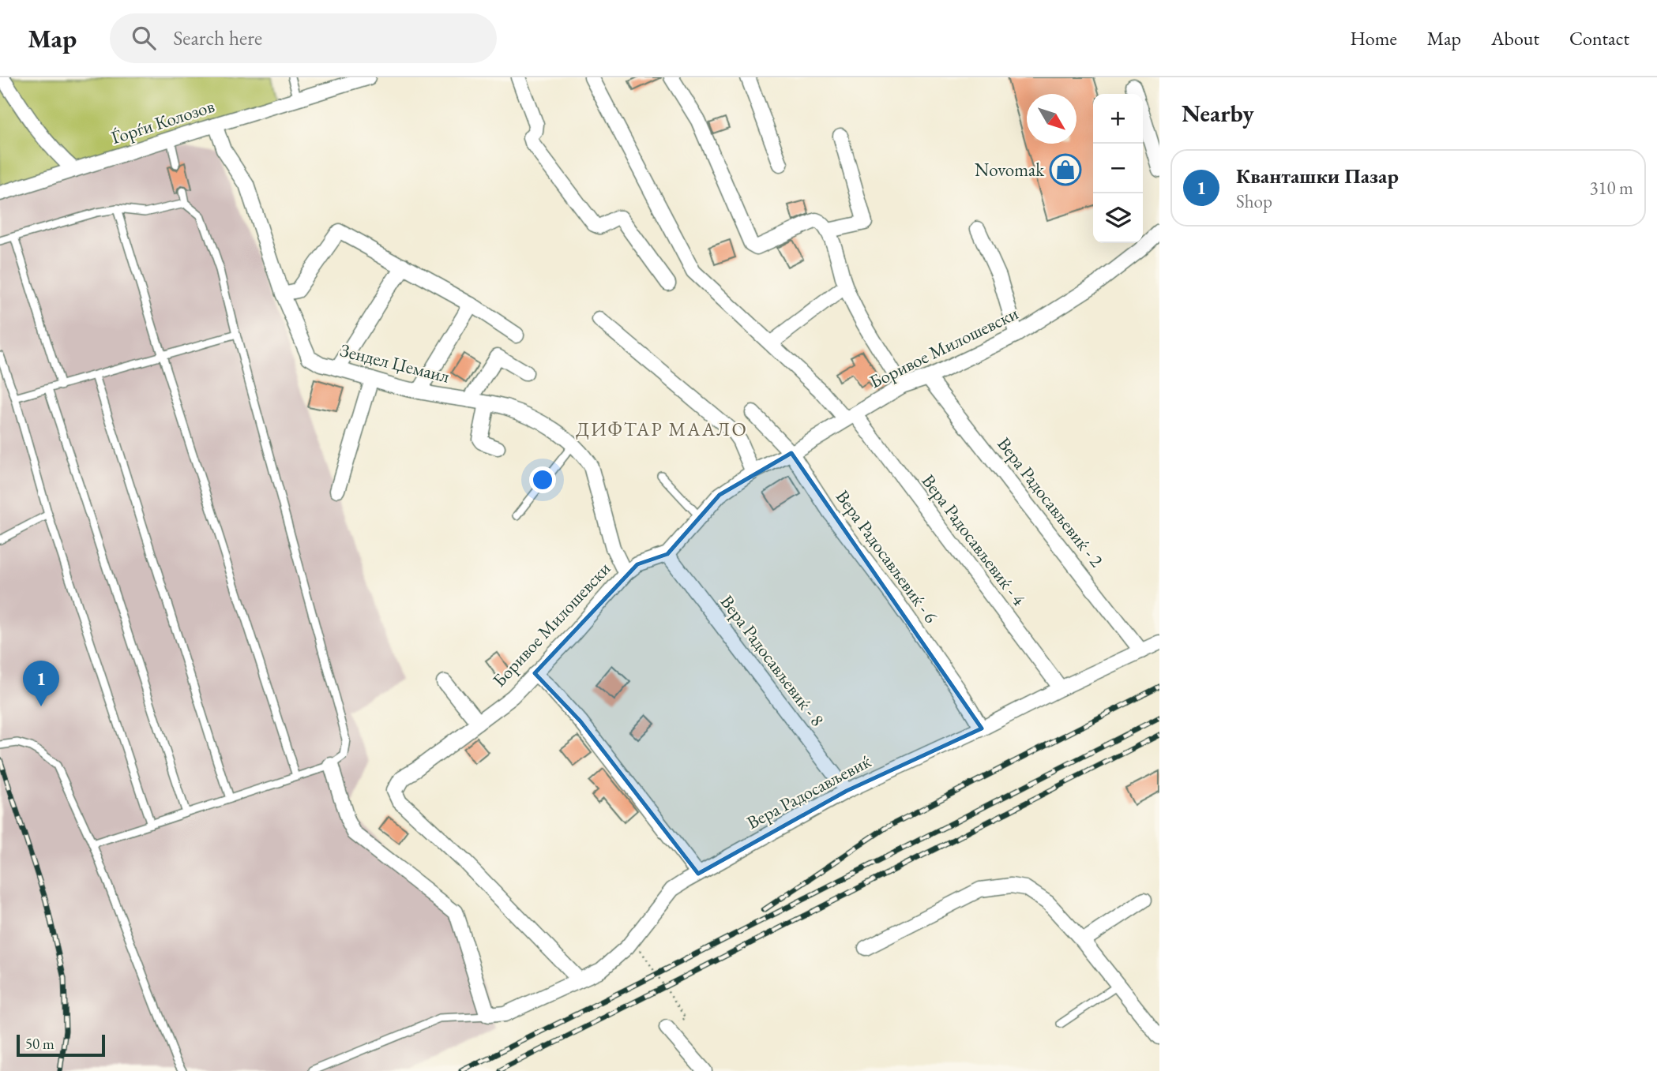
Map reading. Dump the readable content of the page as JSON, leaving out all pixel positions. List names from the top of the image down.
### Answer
{
  "streets": {
    "street": [
      "Ѓорѓи Колозов",
      "Боривое Милошевски",
      "Зендел Џемаил",
      "Вера Радосављевиќ - 2",
      "Вера Радосављевиќ - 4",
      "Вера Радосављевиќ - 6",
      "Вера Радосављевиќ - 8",
      "Вера Радосављевиќ"
    ]
  },
  "crossings": [
    ["Ѓорѓи Колозов", "Зендел Џемаил"],
    ["Боривое Милошевски", "Зендел Џемаил"],
    ["Боривое Милошевски", "Вера Радосављевиќ - 2"],
    ["Боривое Милошевски", "Вера Радосављевиќ - 4"],
    ["Боривое Милошевски", "Вера Радосављевиќ - 6"],
    ["Боривое Милошевски", "Вера Радосављевиќ - 8"],
    ["Боривое Милошевски", "Вера Радосављевиќ"],
    ["Вера Радосављевиќ - 2", "Вера Радосављевиќ"],
    ["Вера Радосављевиќ - 4", "Вера Радосављевиќ"],
    ["Вера Радосављевиќ - 6", "Вера Радосављевиќ"],
    ["Вера Радосављевиќ - 8", "Вера Радосављевиќ"]
  ],
  "districts": ["ДИФТАР МААЛО"],
  "places": {
    "shop": ["Novomak"]
  },
  "scale_bar": "50 m",
  "north": "bottom right",
  "page": {
    "header": "Map",
    "search": "Search here",
    "nav": [
      "Home",
      "Map",
      "About",
      "Contact"
    ],
    "heading": "Nearby",
    "map_buttons": ["+", "−"],
    "list": [
      {
        "mark": "1",
        "name": "Кванташки Пазар",
        "note": "Shop",
        "value": "310 m"
      }
    ],
    "pins": "1",
    "scale": "50 m"
  }
}
